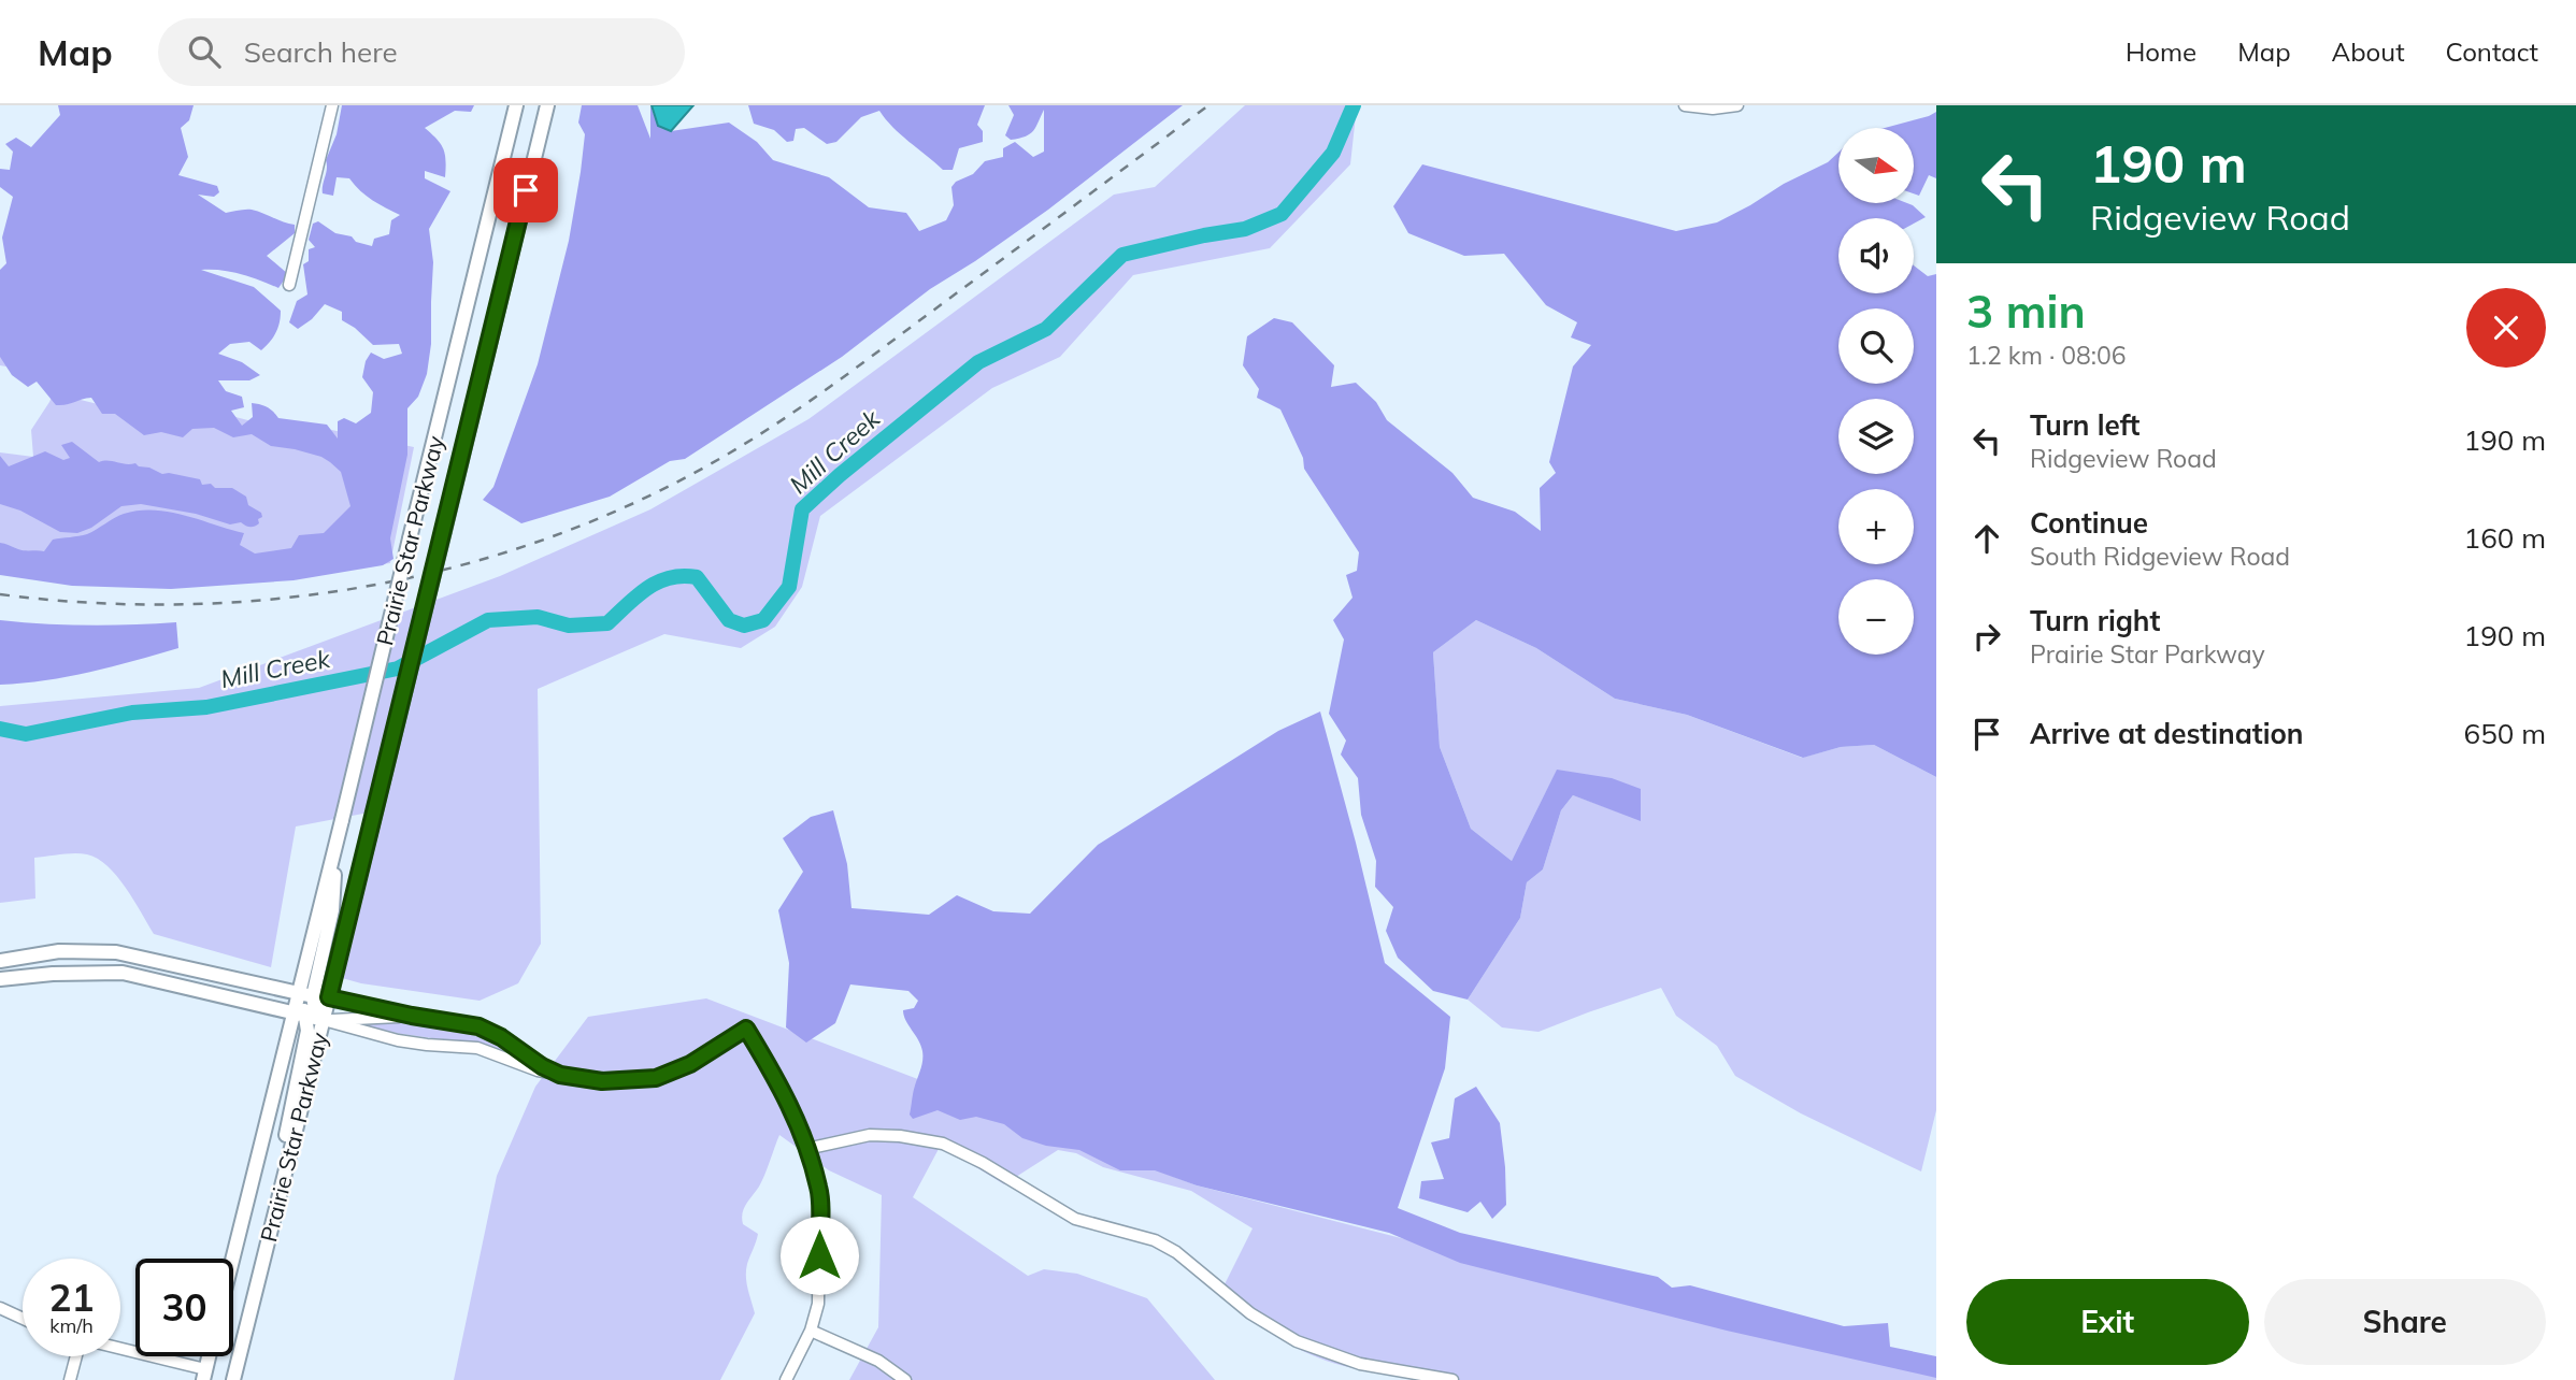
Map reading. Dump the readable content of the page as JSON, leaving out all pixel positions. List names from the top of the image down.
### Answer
{
  "streets": {
    "main road": ["Prairie Star Parkway"]
  },
  "water": ["Mill Creek"],
  "north": "right",
  "page": {
    "header": "Map",
    "search": "Search here",
    "nav": [
      "Home",
      "Map",
      "About",
      "Contact"
    ],
    "turn": ["190 m", "Ridgeview Road"],
    "map_buttons": ["+", "−"],
    "heading": ["3 min", "1.2 km · 08:06"],
    "list": [
      {
        "name": "Turn left",
        "note": "Ridgeview Road",
        "value": "190 m"
      },
      {
        "name": "Continue",
        "note": "South Ridgeview Road",
        "value": "160 m"
      },
      {
        "name": "Turn right",
        "note": "Prairie Star Parkway",
        "value": "190 m"
      },
      {
        "name": "Arrive at destination",
        "value": "650 m"
      }
    ],
    "speed": "21 km/h",
    "limit": "30",
    "buttons": ["Exit", "Share"]
  }
}
